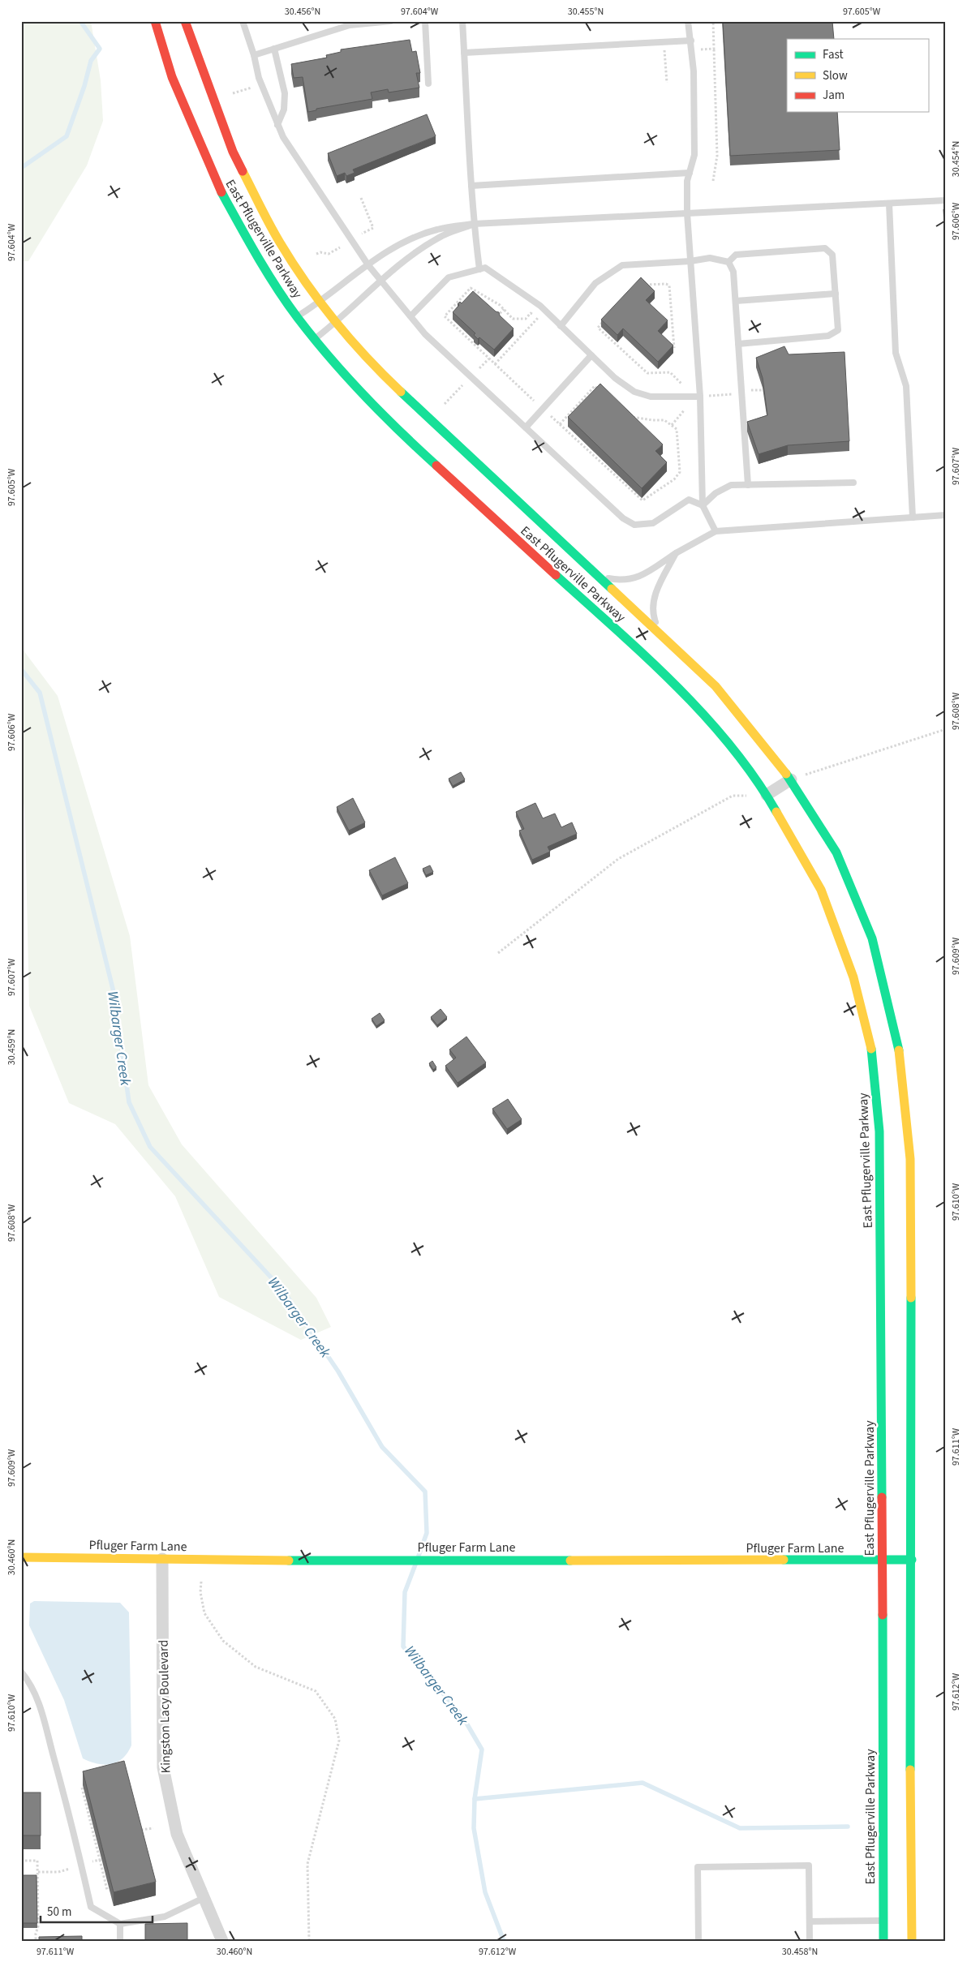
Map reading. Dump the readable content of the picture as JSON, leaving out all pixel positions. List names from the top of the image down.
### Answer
{
  "streets": {
    "main road": ["East Pflugerville Parkway", "Pfluger Farm Lane"],
    "street": ["Kingston Lacy Boulevard"]
  },
  "crossings": [
    ["East Pflugerville Parkway", "Pfluger Farm Lane"],
    ["Pfluger Farm Lane", "Kingston Lacy Boulevard"]
  ],
  "water": ["Wilbarger Creek"],
  "legend": ["Fast", "Slow", "Jam"],
  "scale_bar": "50 m",
  "coordinates": [
    "30.456°N",
    "97.604°W",
    "30.455°N",
    "97.605°W",
    "30.454°N",
    "97.606°W",
    "97.607°W",
    "97.608°W",
    "97.609°W",
    "30.459°N",
    "97.610°W",
    "97.611°W",
    "30.460°N",
    "97.612°W",
    "30.458°N"
  ]
}
